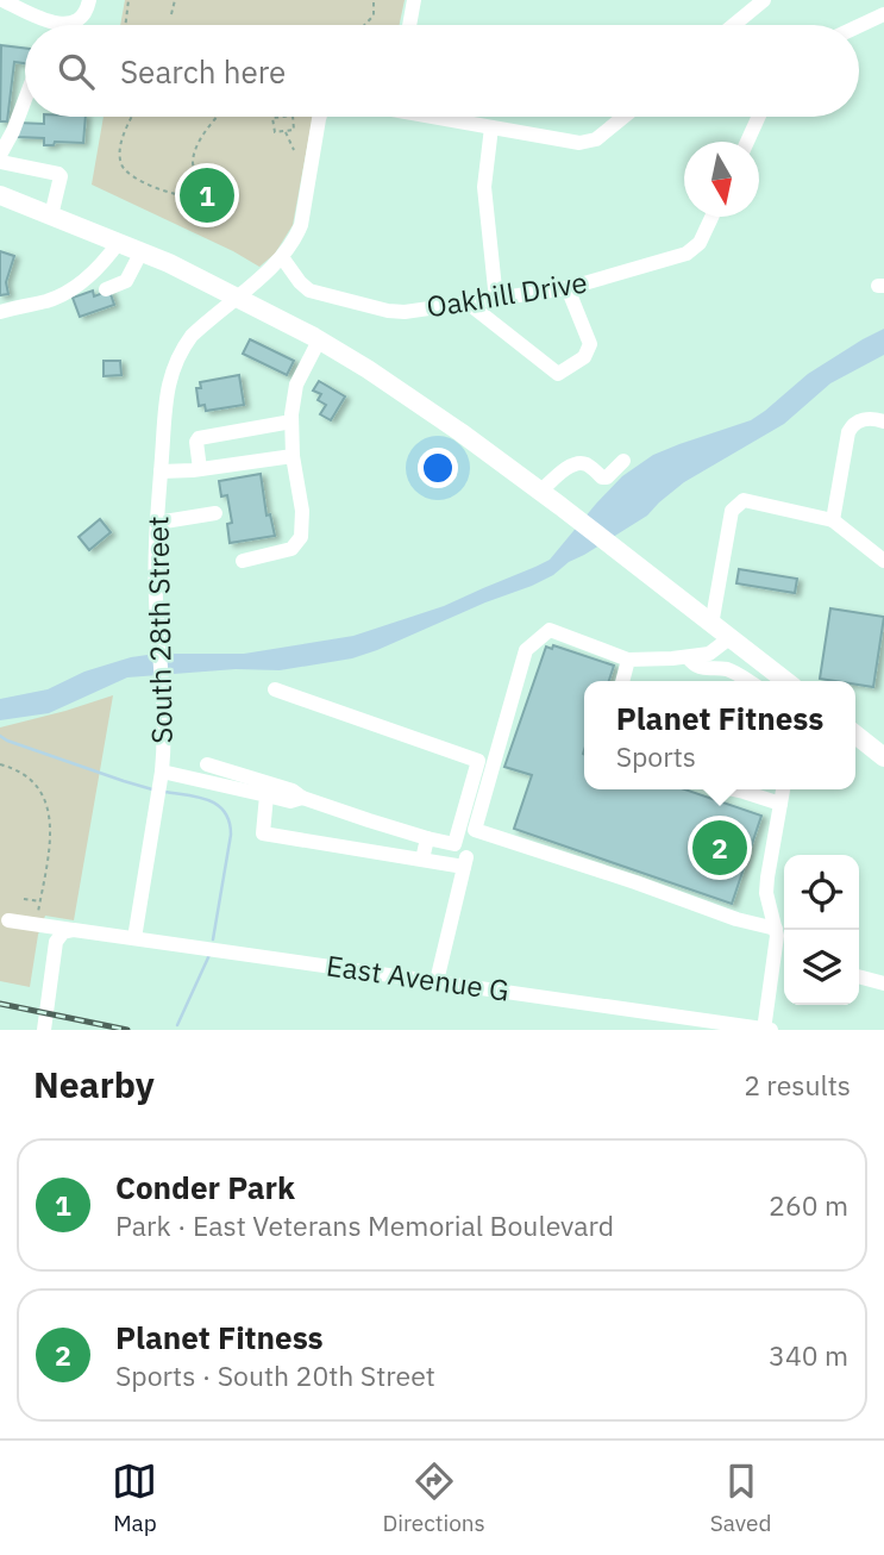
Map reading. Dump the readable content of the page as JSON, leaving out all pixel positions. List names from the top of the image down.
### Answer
{
  "streets": {
    "street": ["Oakhill Drive", "South 28th Street", "East Avenue G"]
  },
  "crossings": [
    ["Oakhill Drive", "South 28th Street"],
    ["South 28th Street", "East Avenue G"]
  ],
  "north": "bottom",
  "page": {
    "search": "Search here",
    "pins": ["1", "2"],
    "popup": ["Planet Fitness", "Sports"],
    "heading": ["Nearby", "2 results"],
    "list": [
      {
        "mark": "1",
        "name": "Conder Park",
        "note": "Park · East Veterans Memorial Boulevard",
        "value": "260 m"
      },
      {
        "mark": "2",
        "name": "Planet Fitness",
        "note": "Sports · South 20th Street",
        "value": "340 m"
      }
    ],
    "nav": ["Map", "Directions", "Saved"]
  }
}
